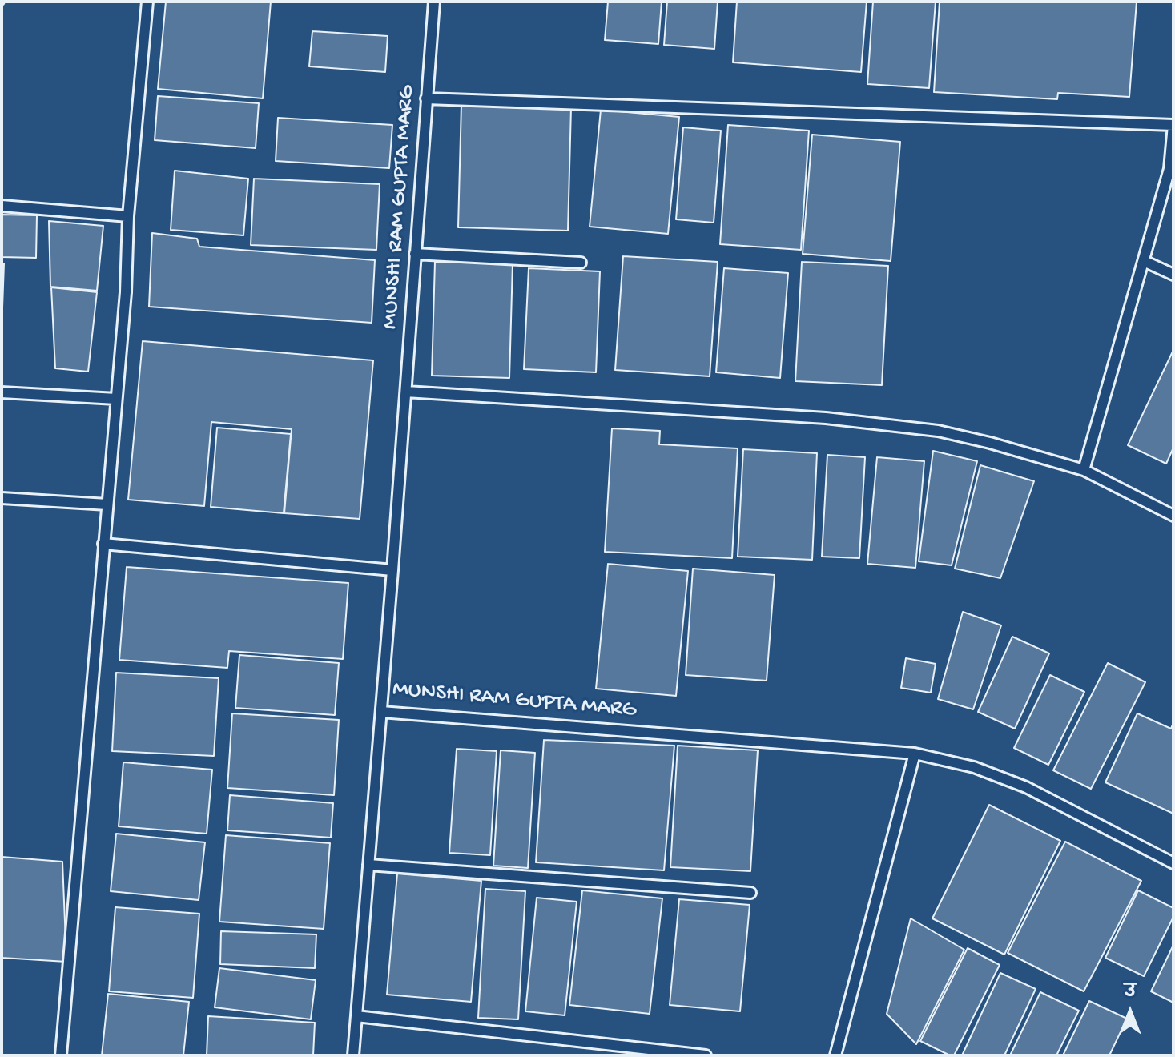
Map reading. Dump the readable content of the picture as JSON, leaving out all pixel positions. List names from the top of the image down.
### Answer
{
  "streets": {
    "lane": ["MUNSHI RAM GUPTA MARG"]
  },
  "north": "top"
}
